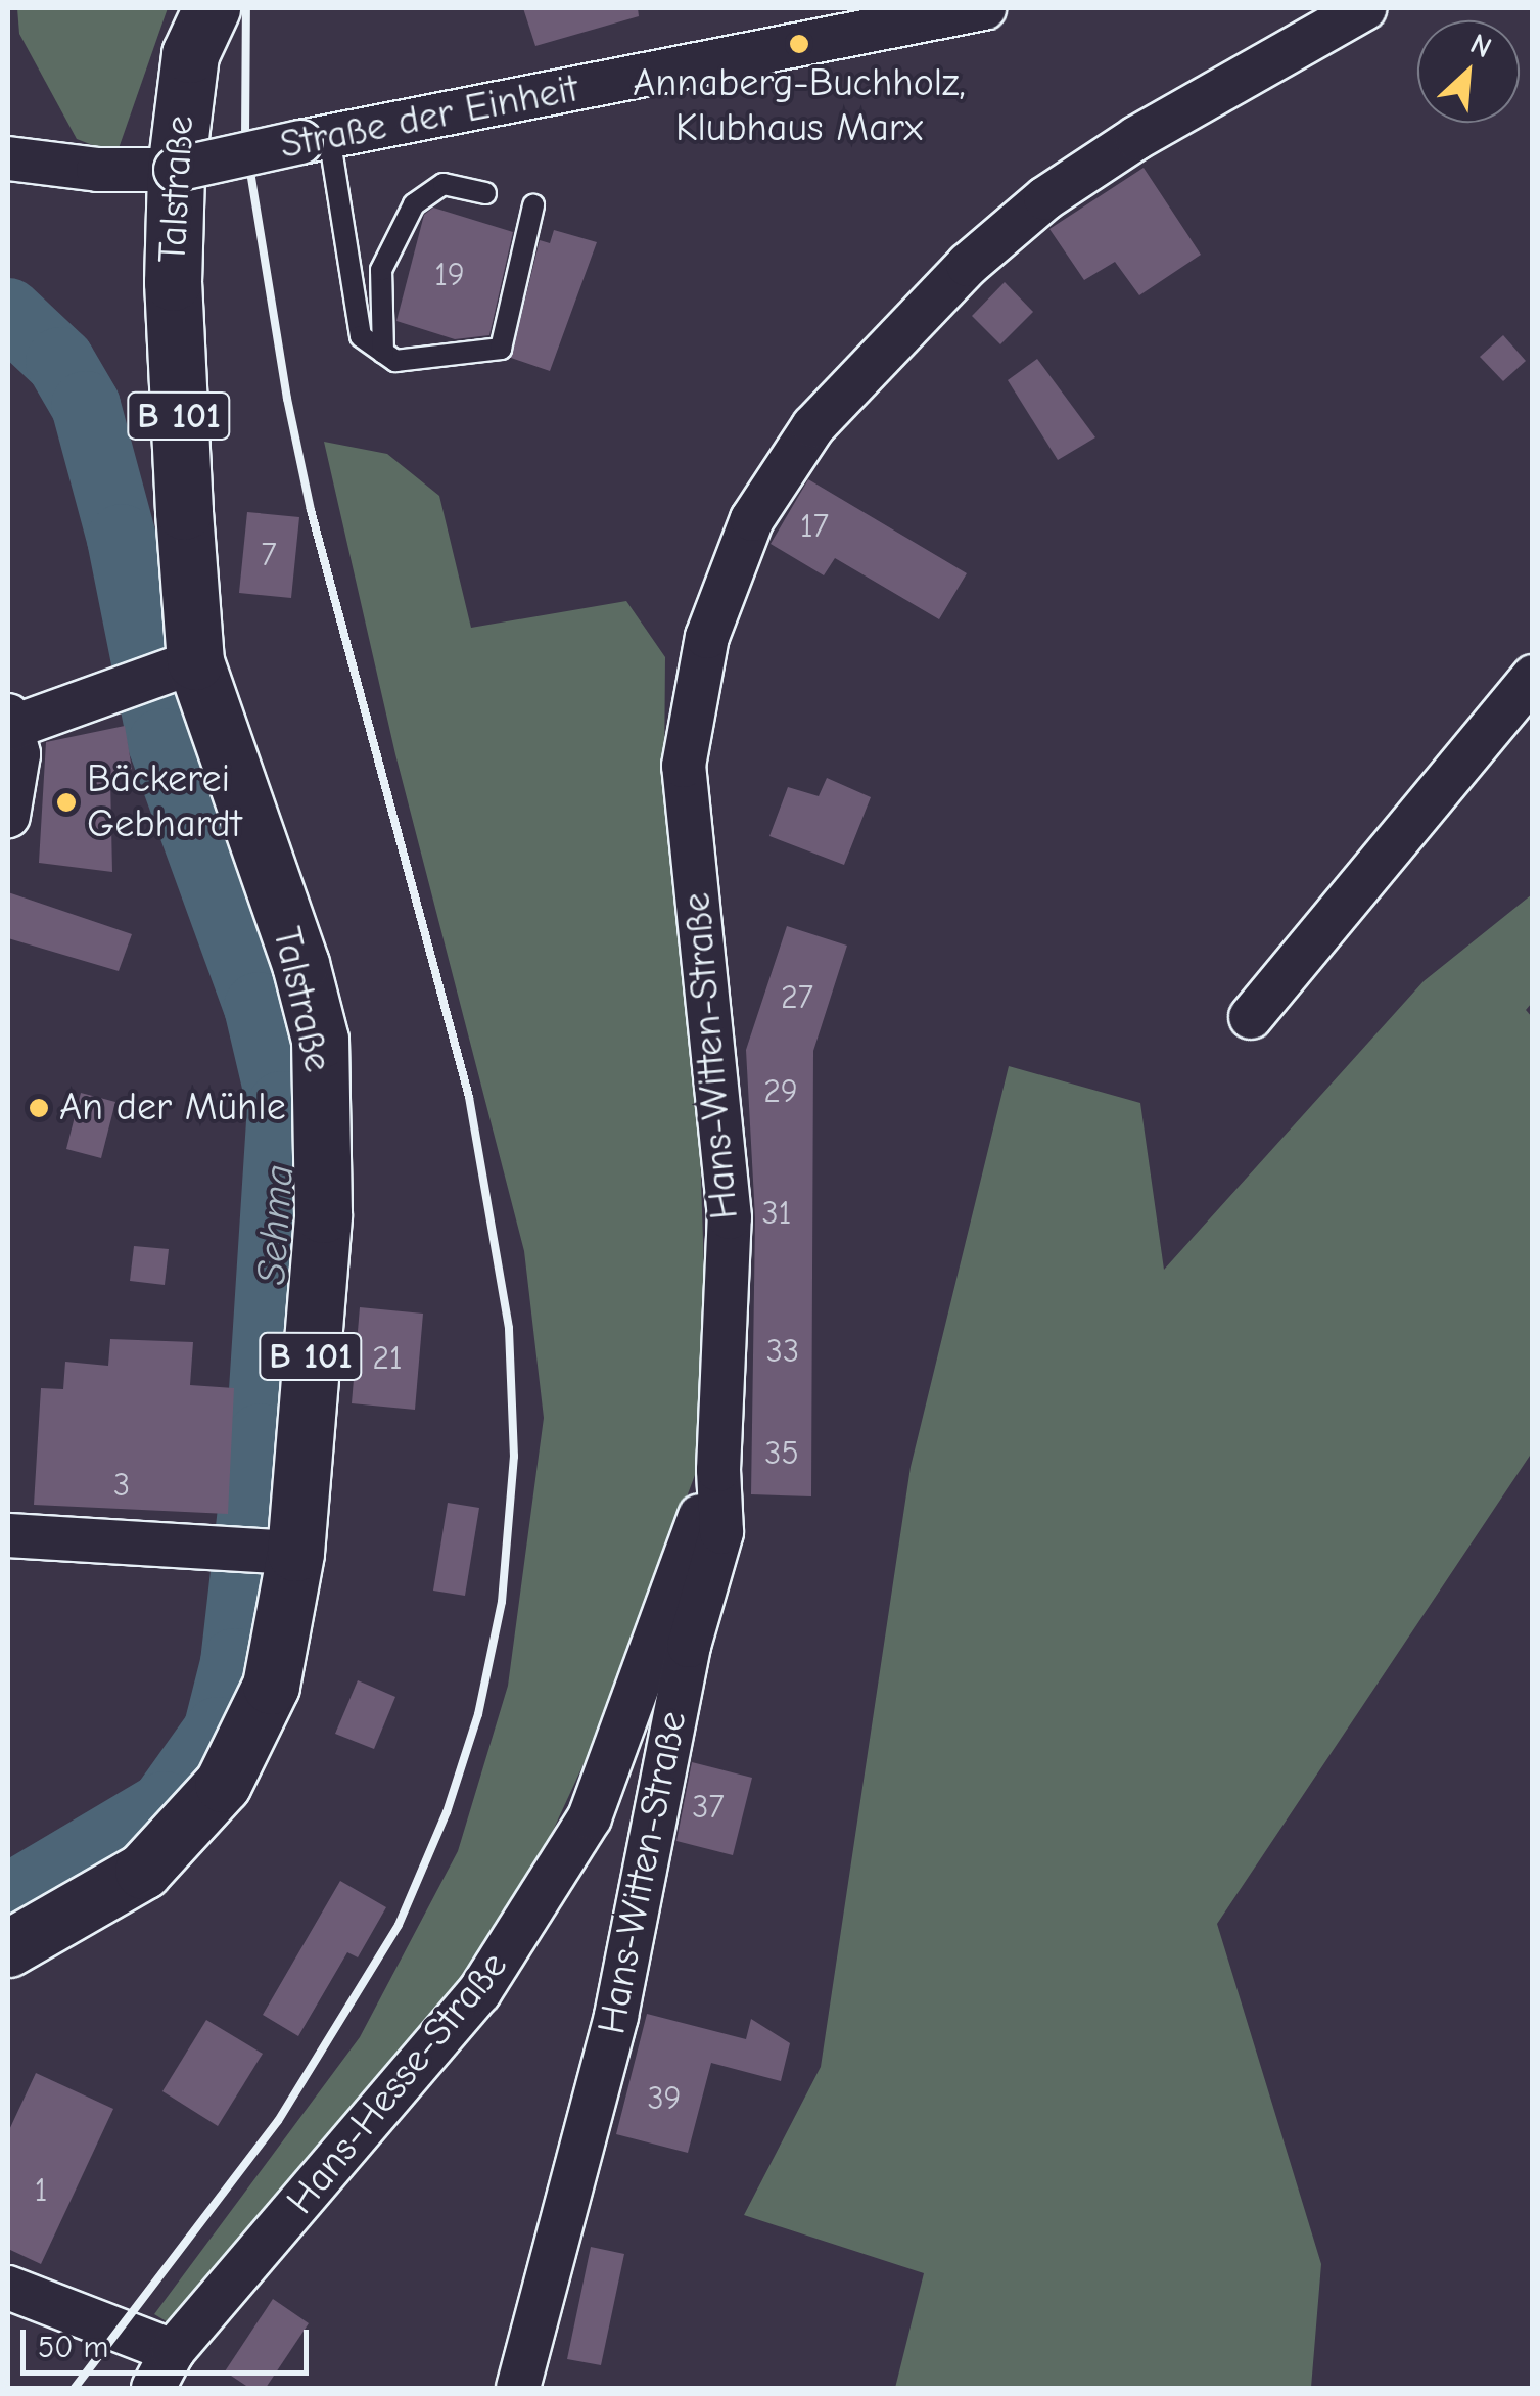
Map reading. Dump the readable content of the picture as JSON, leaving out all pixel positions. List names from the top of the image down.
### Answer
{
  "streets": {
    "main road": ["Talstraße", "B 101"],
    "street": ["Straße der Einheit", "Hans-Witten-Straße", "Hans-Hesse-Straße"]
  },
  "crossings": [
    ["Straße der Einheit", "Talstraße"],
    ["Hans-Witten-Straße", "Hans-Hesse-Straße"]
  ],
  "water": ["Sehma"],
  "places": ["Annaberg-Buchholz, Klubhaus Marx", "Bäckerei Gebhardt", "An der Mühle"],
  "house_numbers": [
    "19",
    "17",
    "7",
    "27",
    "29",
    "31",
    "33",
    "21",
    "35",
    "3",
    "37",
    "39",
    "1"
  ],
  "scale_bar": "50 m",
  "north": "top right"
}
